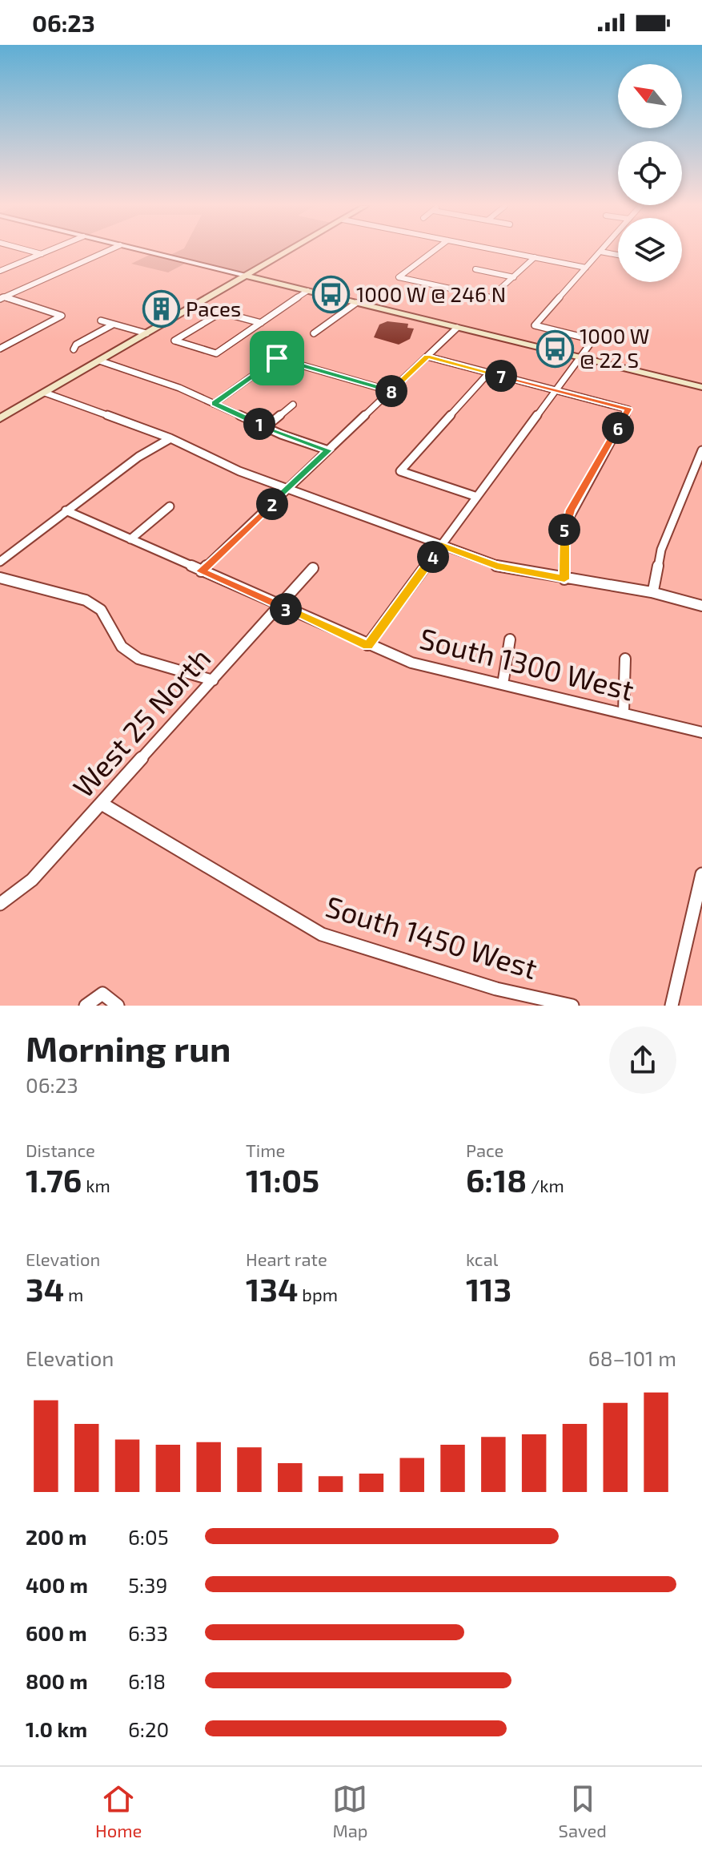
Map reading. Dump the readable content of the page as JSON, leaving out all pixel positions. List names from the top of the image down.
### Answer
{
  "streets": {
    "street": ["South 1300 West", "West 25 North", "South 1450 West"]
  },
  "crossings": [
    ["South 1300 West", "West 25 North"],
    ["West 25 North", "South 1450 West"]
  ],
  "places": {
    "bus stop": ["1000 W @ 246 N", "1000 W @ 22 S"],
    "building": ["Paces"]
  },
  "north": "top left",
  "page": {
    "status": "06:23",
    "pins": [
      "7",
      "8",
      "1",
      "6",
      "2",
      "5",
      "4",
      "3"
    ],
    "heading": ["Morning run", "06:23"],
    "stats": [
      ["Distance", "1.76 km"],
      ["Time", "11:05"],
      ["Pace", "6:18 /km"],
      ["Elevation", "34 m"],
      ["Heart rate", "134 bpm"],
      ["kcal", "113"]
    ],
    "chart": ["Elevation", "68–101 m"],
    "list": [
      {
        "name": "200 m",
        "note": "6:05"
      },
      {
        "name": "400 m",
        "note": "5:39"
      },
      {
        "name": "600 m",
        "note": "6:33"
      },
      {
        "name": "800 m",
        "note": "6:18"
      },
      {
        "name": "1.0 km",
        "note": "6:20"
      }
    ],
    "tabs": ["Home", "Map", "Saved"]
  }
}
